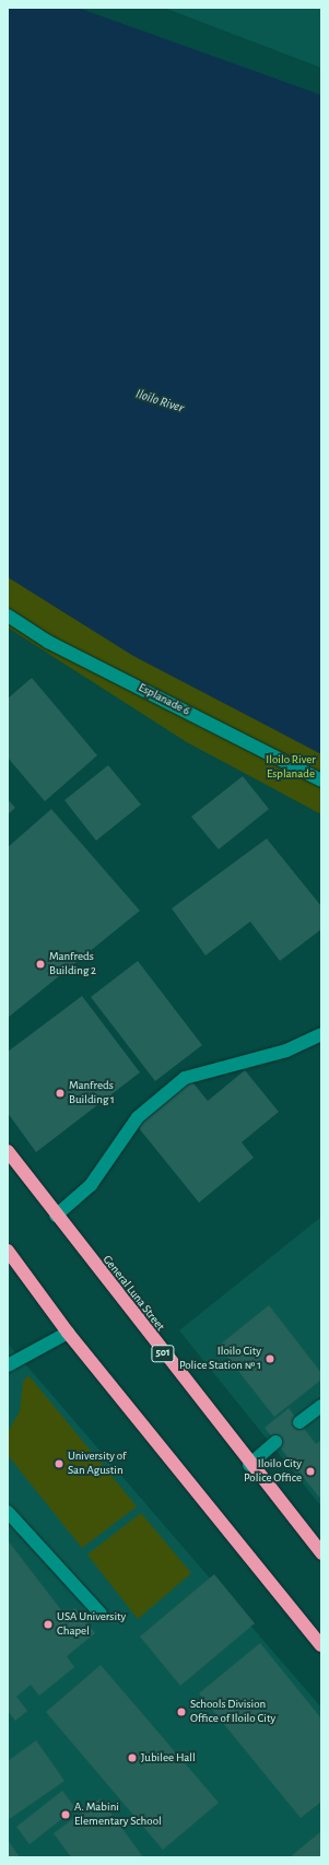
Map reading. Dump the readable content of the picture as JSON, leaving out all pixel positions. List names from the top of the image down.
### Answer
{
  "streets": {
    "highway": ["General Luna Street", "501"],
    "street": ["Esplanade 6"]
  },
  "water": ["Iloilo River"],
  "parks": ["Iloilo River Esplanade"],
  "places": [
    "Manfreds Building 2",
    "Manfreds Building 1",
    "Iloilo City Police Station № 1",
    "University of San Agustin",
    "Iloilo City Police Office",
    "USA University Chapel",
    "Schools Division Office of Iloilo City",
    "Jubilee Hall",
    "A. Mabini Elementary School"
  ]
}
